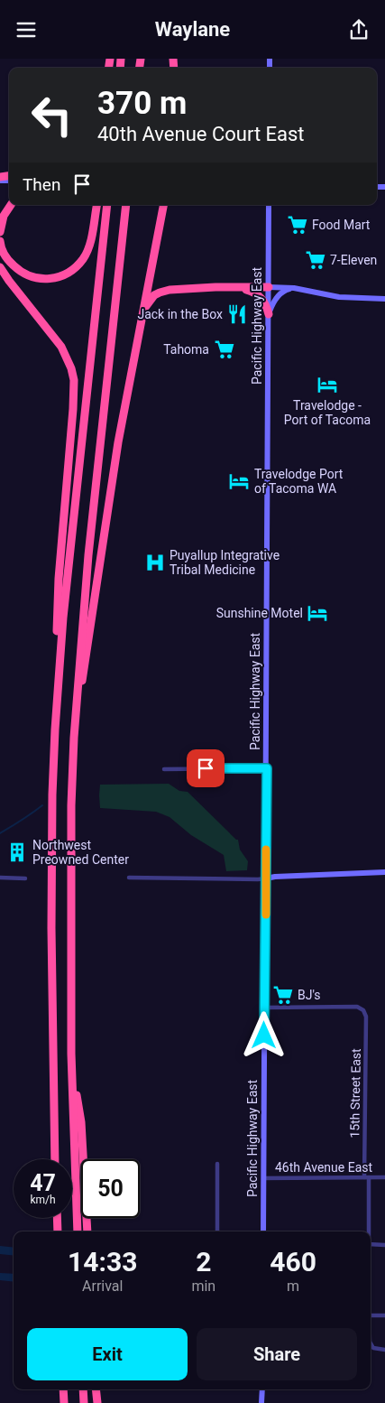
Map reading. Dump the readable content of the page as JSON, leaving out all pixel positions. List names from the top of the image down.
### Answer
{
  "streets": {
    "main road": ["Pacific Highway East"],
    "street": ["15th Street East", "46th Avenue East"]
  },
  "crossings": [
    ["Pacific Highway East", "15th Street East"],
    ["Pacific Highway East", "46th Avenue East"],
    ["15th Street East", "46th Avenue East"]
  ],
  "places": {
    "supermarket": [
      "Food Mart",
      "7-Eleven",
      "Tahoma",
      "BJ's"
    ],
    "restaurant": ["Jack in the Box"],
    "hotel": ["Travelodge - Port of Tacoma", "Travelodge Port of Tacoma WA", "Sunshine Motel"],
    "hospital": ["Puyallup Integrative Tribal Medicine"],
    "building": ["Northwest Preowned Center"]
  },
  "page": {
    "header": "Waylane",
    "turn": ["370 m", "40th Avenue Court East"],
    "then": "Then",
    "speed": "47 km/h",
    "limit": "50",
    "eta": [
      "14:33",
      "Arrival",
      "2",
      "min",
      "460",
      "m"
    ],
    "buttons": ["Exit", "Share"]
  }
}
